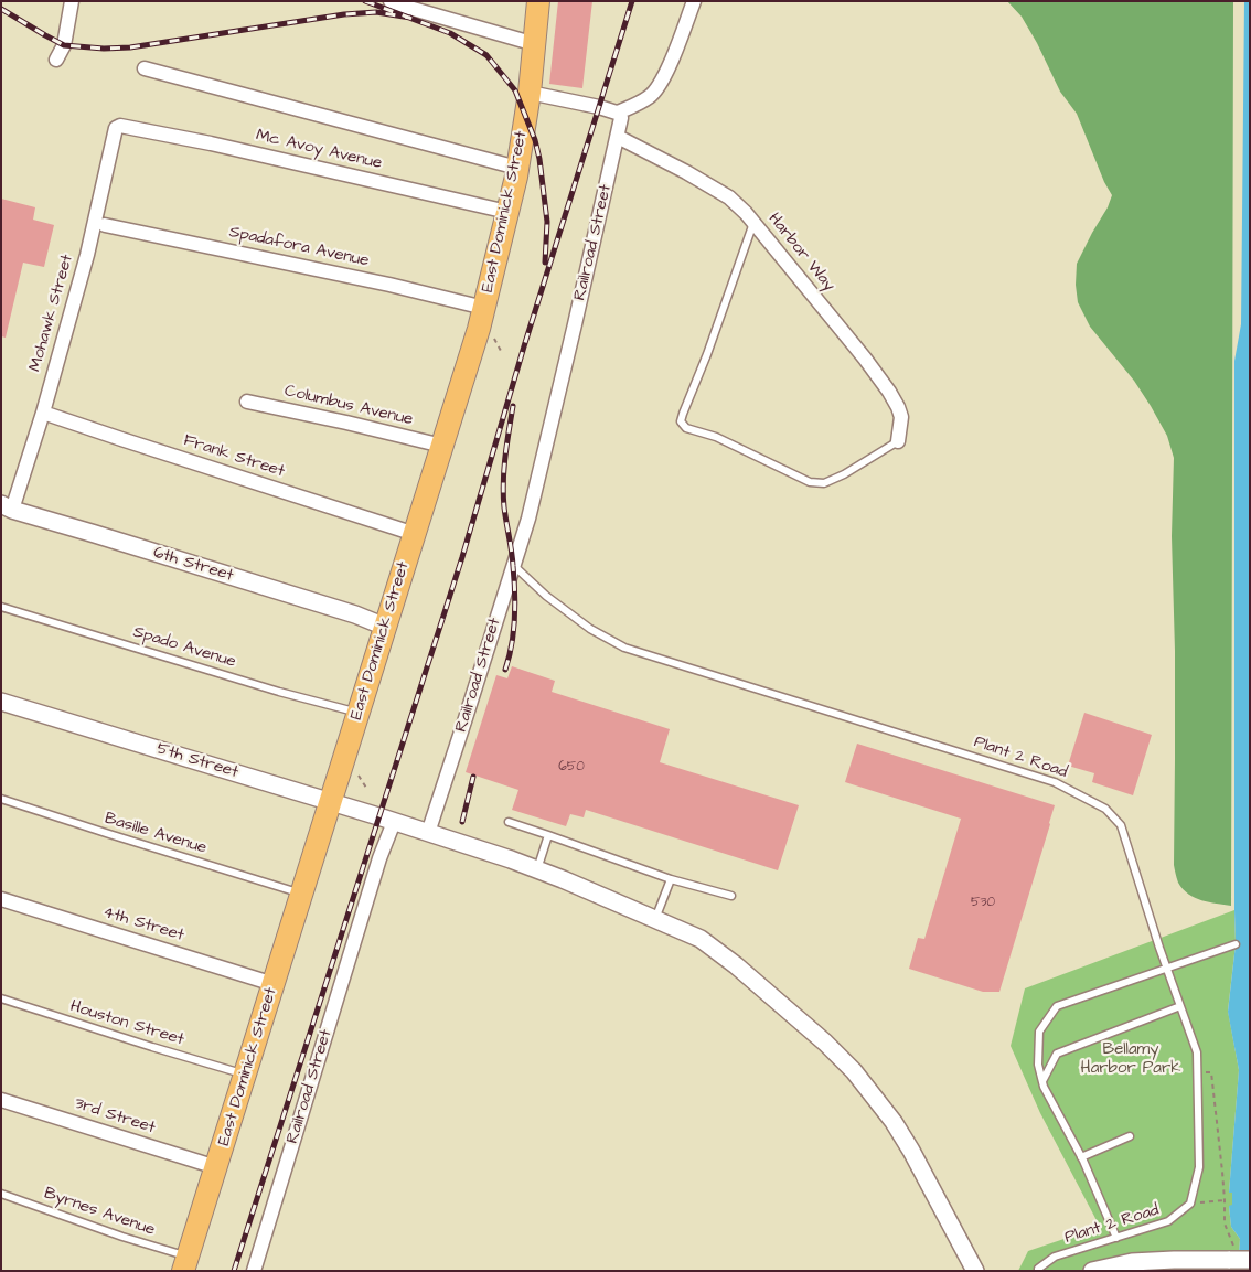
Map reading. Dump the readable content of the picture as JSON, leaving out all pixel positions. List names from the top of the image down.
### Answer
{
  "streets": {
    "main road": ["East Dominick Street"],
    "street": [
      "Mc Avoy Avenue",
      "Railroad Street",
      "Spadafora Avenue",
      "Harbor Way",
      "Mohawk Street",
      "Columbus Avenue",
      "Frank Street",
      "6th Street",
      "5th Street",
      "4th Street",
      "3rd Street"
    ],
    "lane": [
      "Spado Avenue",
      "Plant 2 Road",
      "Basille Avenue",
      "Houston Street",
      "Byrnes Avenue"
    ]
  },
  "crossings": [
    ["Mc Avoy Avenue", "East Dominick Street"],
    ["Mc Avoy Avenue", "Mohawk Street"],
    ["East Dominick Street", "Spadafora Avenue"],
    ["East Dominick Street", "Columbus Avenue"],
    ["East Dominick Street", "Frank Street"],
    ["East Dominick Street", "6th Street"],
    ["East Dominick Street", "Spado Avenue"],
    ["East Dominick Street", "5th Street"],
    ["East Dominick Street", "Basille Avenue"],
    ["East Dominick Street", "4th Street"],
    ["East Dominick Street", "Houston Street"],
    ["East Dominick Street", "3rd Street"],
    ["East Dominick Street", "Byrnes Avenue"],
    ["Railroad Street", "Harbor Way"],
    ["Railroad Street", "Plant 2 Road"],
    ["Railroad Street", "5th Street"],
    ["Mohawk Street", "Frank Street"],
    ["Mohawk Street", "6th Street"]
  ],
  "parks": ["Bellamy Harbor Park"],
  "house_numbers": ["650", "530"]
}
